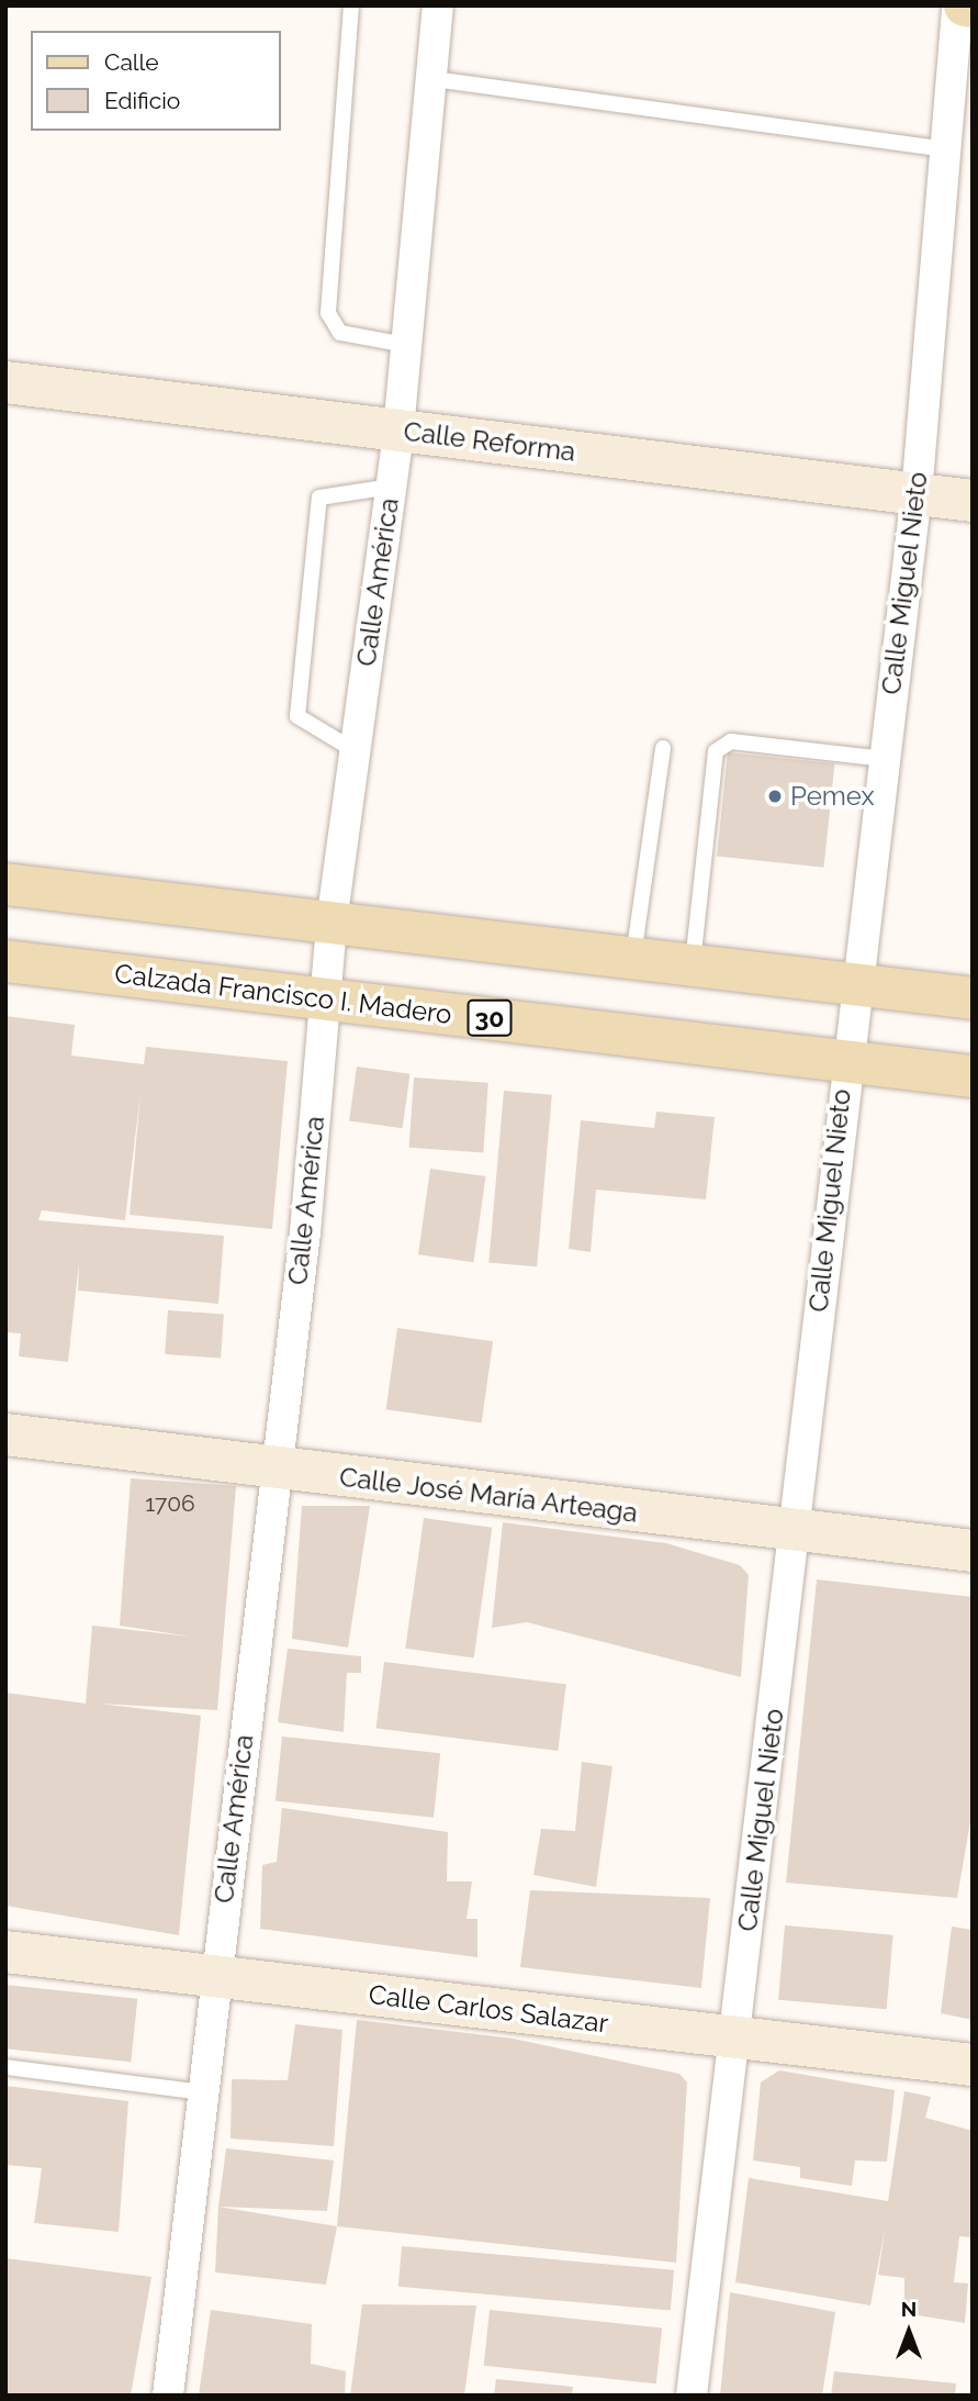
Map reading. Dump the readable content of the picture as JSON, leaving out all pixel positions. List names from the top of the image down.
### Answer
{
  "streets": {
    "main road": ["Calzada Francisco I. Madero", "30"],
    "street": [
      "Calle Reforma",
      "Calle América",
      "Calle Miguel Nieto",
      "Calle José María Arteaga",
      "Calle Carlos Salazar"
    ]
  },
  "crossings": [
    ["Calle Reforma", "Calle América"],
    ["Calle Reforma", "Calle Miguel Nieto"],
    ["Calle América", "Calzada Francisco I. Madero"],
    ["Calle América", "Calle José María Arteaga"],
    ["Calle América", "Calle Carlos Salazar"],
    ["Calle Miguel Nieto", "Calzada Francisco I. Madero"],
    ["Calle Miguel Nieto", "Calle José María Arteaga"],
    ["Calle Miguel Nieto", "Calle Carlos Salazar"]
  ],
  "places": ["Pemex"],
  "house_numbers": ["1706"],
  "legend": ["Calle", "Edificio"],
  "north": "top"
}
